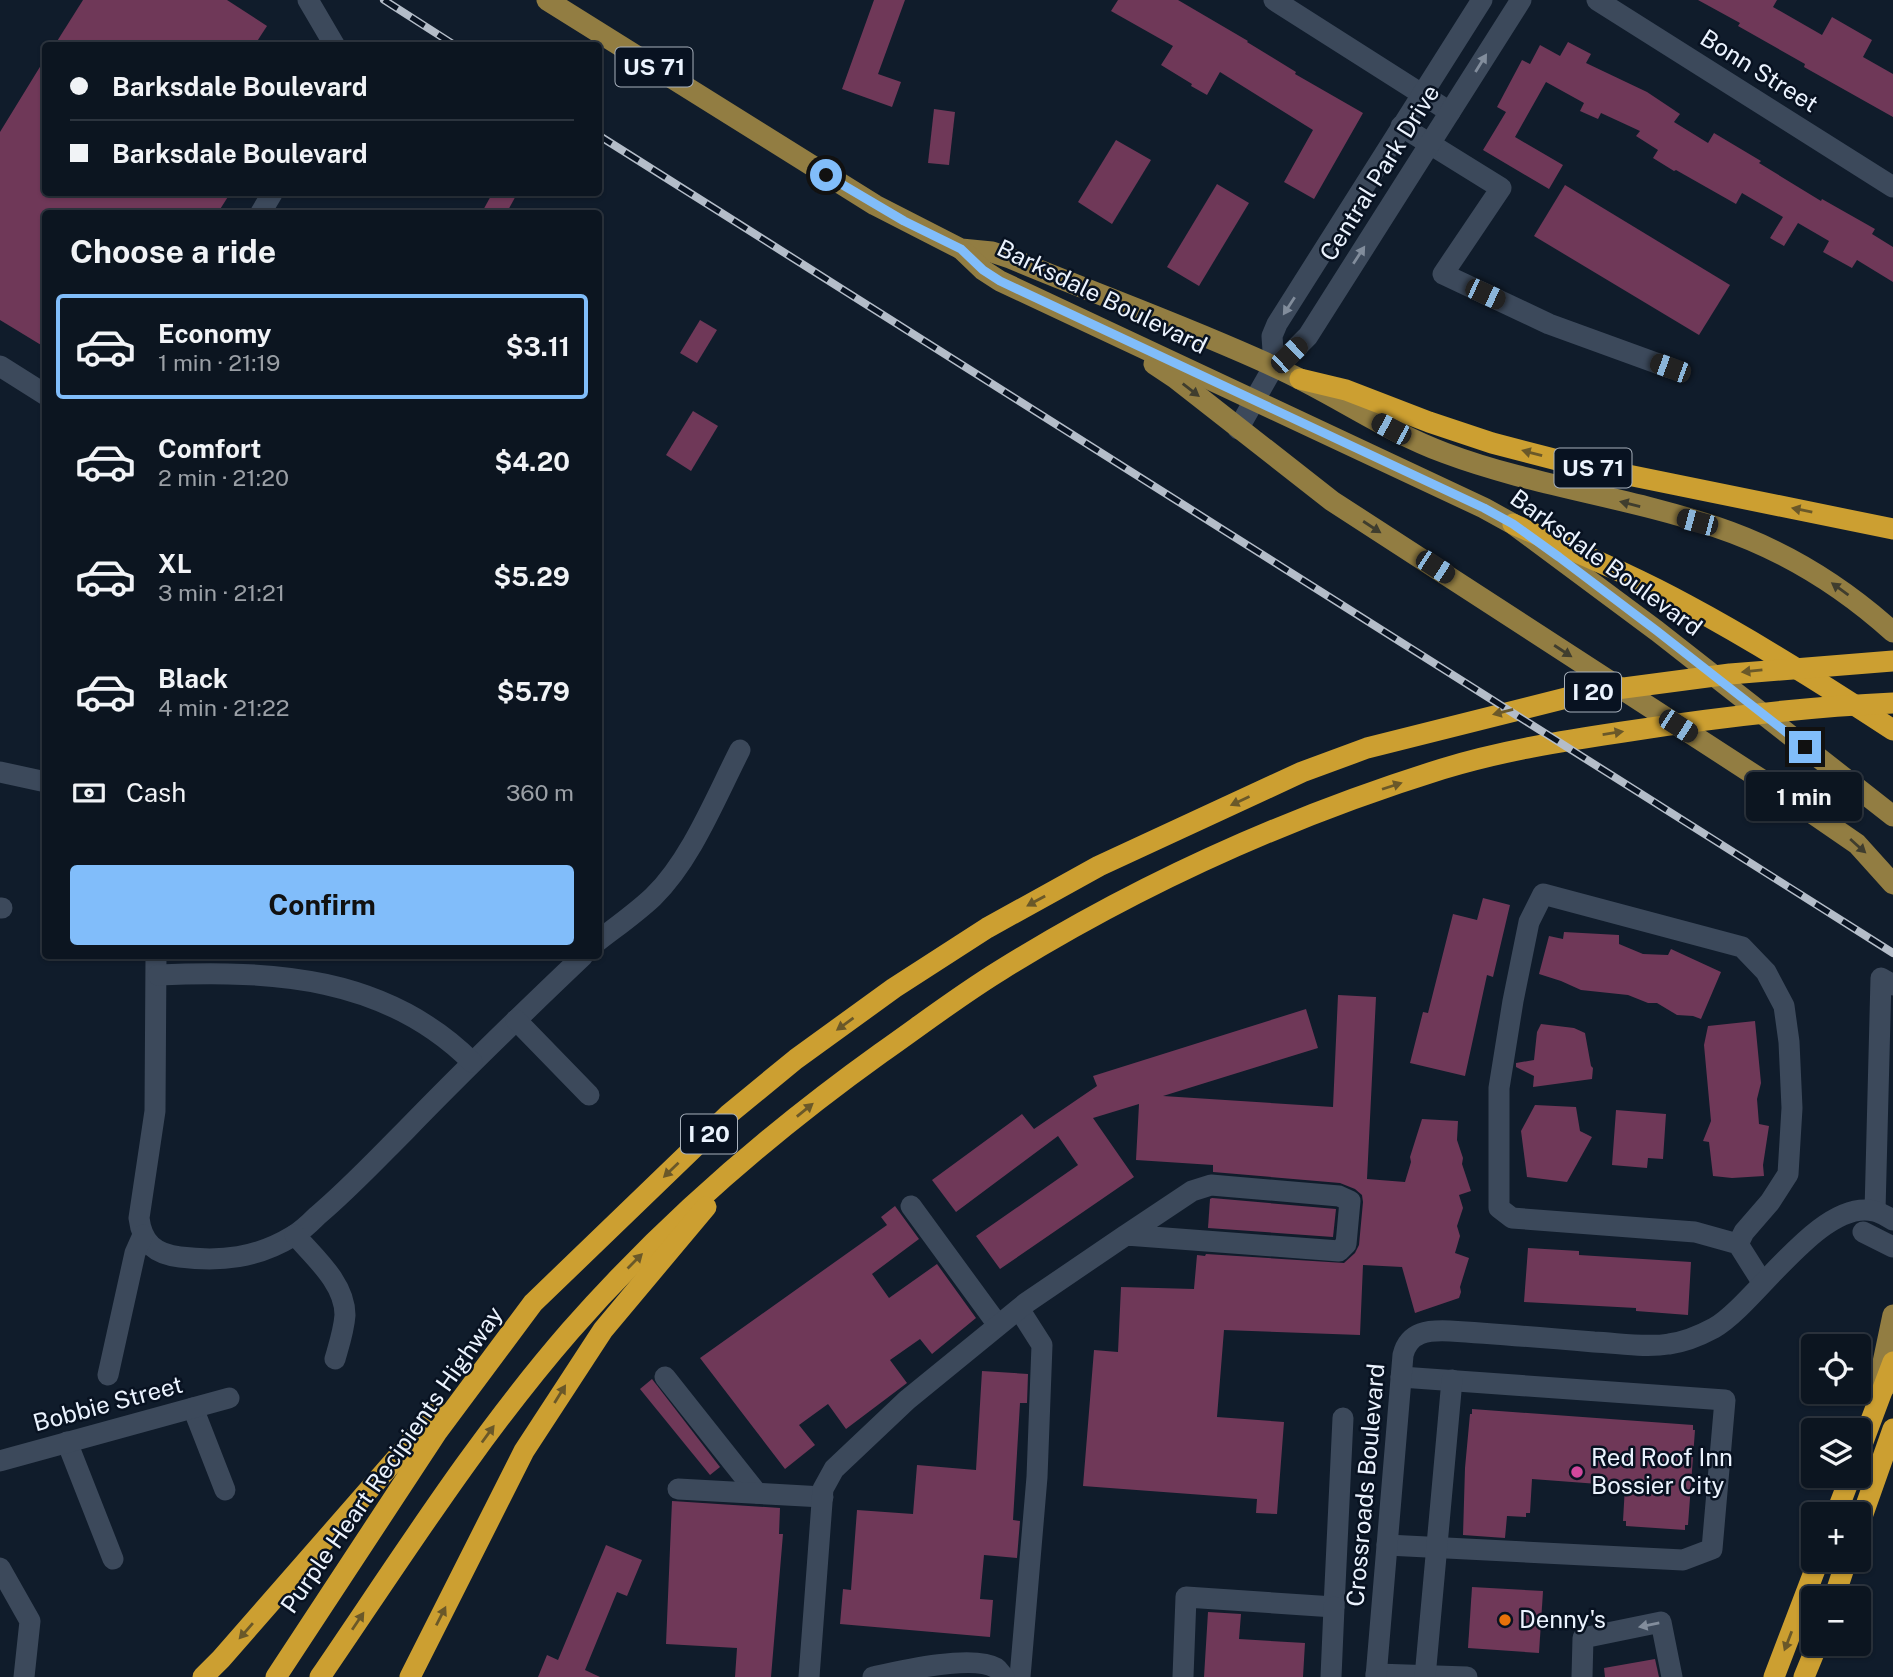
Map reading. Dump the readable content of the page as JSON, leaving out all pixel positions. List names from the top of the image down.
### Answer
{
  "streets": {
    "highway": ["US 71", "I 20", "Purple Heart Recipients Highway"],
    "main road": ["Barksdale Boulevard"],
    "street": [
      "Bonn Street",
      "Central Park Drive",
      "Bobbie Street",
      "Crossroads Boulevard"
    ]
  },
  "crossings": [
    ["US 71", "Barksdale Boulevard"],
    ["Central Park Drive", "Barksdale Boulevard"]
  ],
  "places": ["Red Roof Inn Bossier City", "Denny's"],
  "page": {
    "banner": ["Barksdale Boulevard", "Barksdale Boulevard"],
    "heading": "Choose a ride",
    "list": [
      {
        "name": "Economy",
        "note": "1 min · 21:19",
        "value": "$3.11"
      },
      {
        "name": "Comfort",
        "note": "2 min · 21:20",
        "value": "$4.20"
      },
      {
        "name": "XL",
        "note": "3 min · 21:21",
        "value": "$5.29"
      },
      {
        "name": "Black",
        "note": "4 min · 21:22",
        "value": "$5.79"
      }
    ],
    "pay": ["Cash", "360 m"],
    "bubble": "1 min",
    "buttons": "Confirm",
    "map_buttons": ["+", "−"]
  }
}
